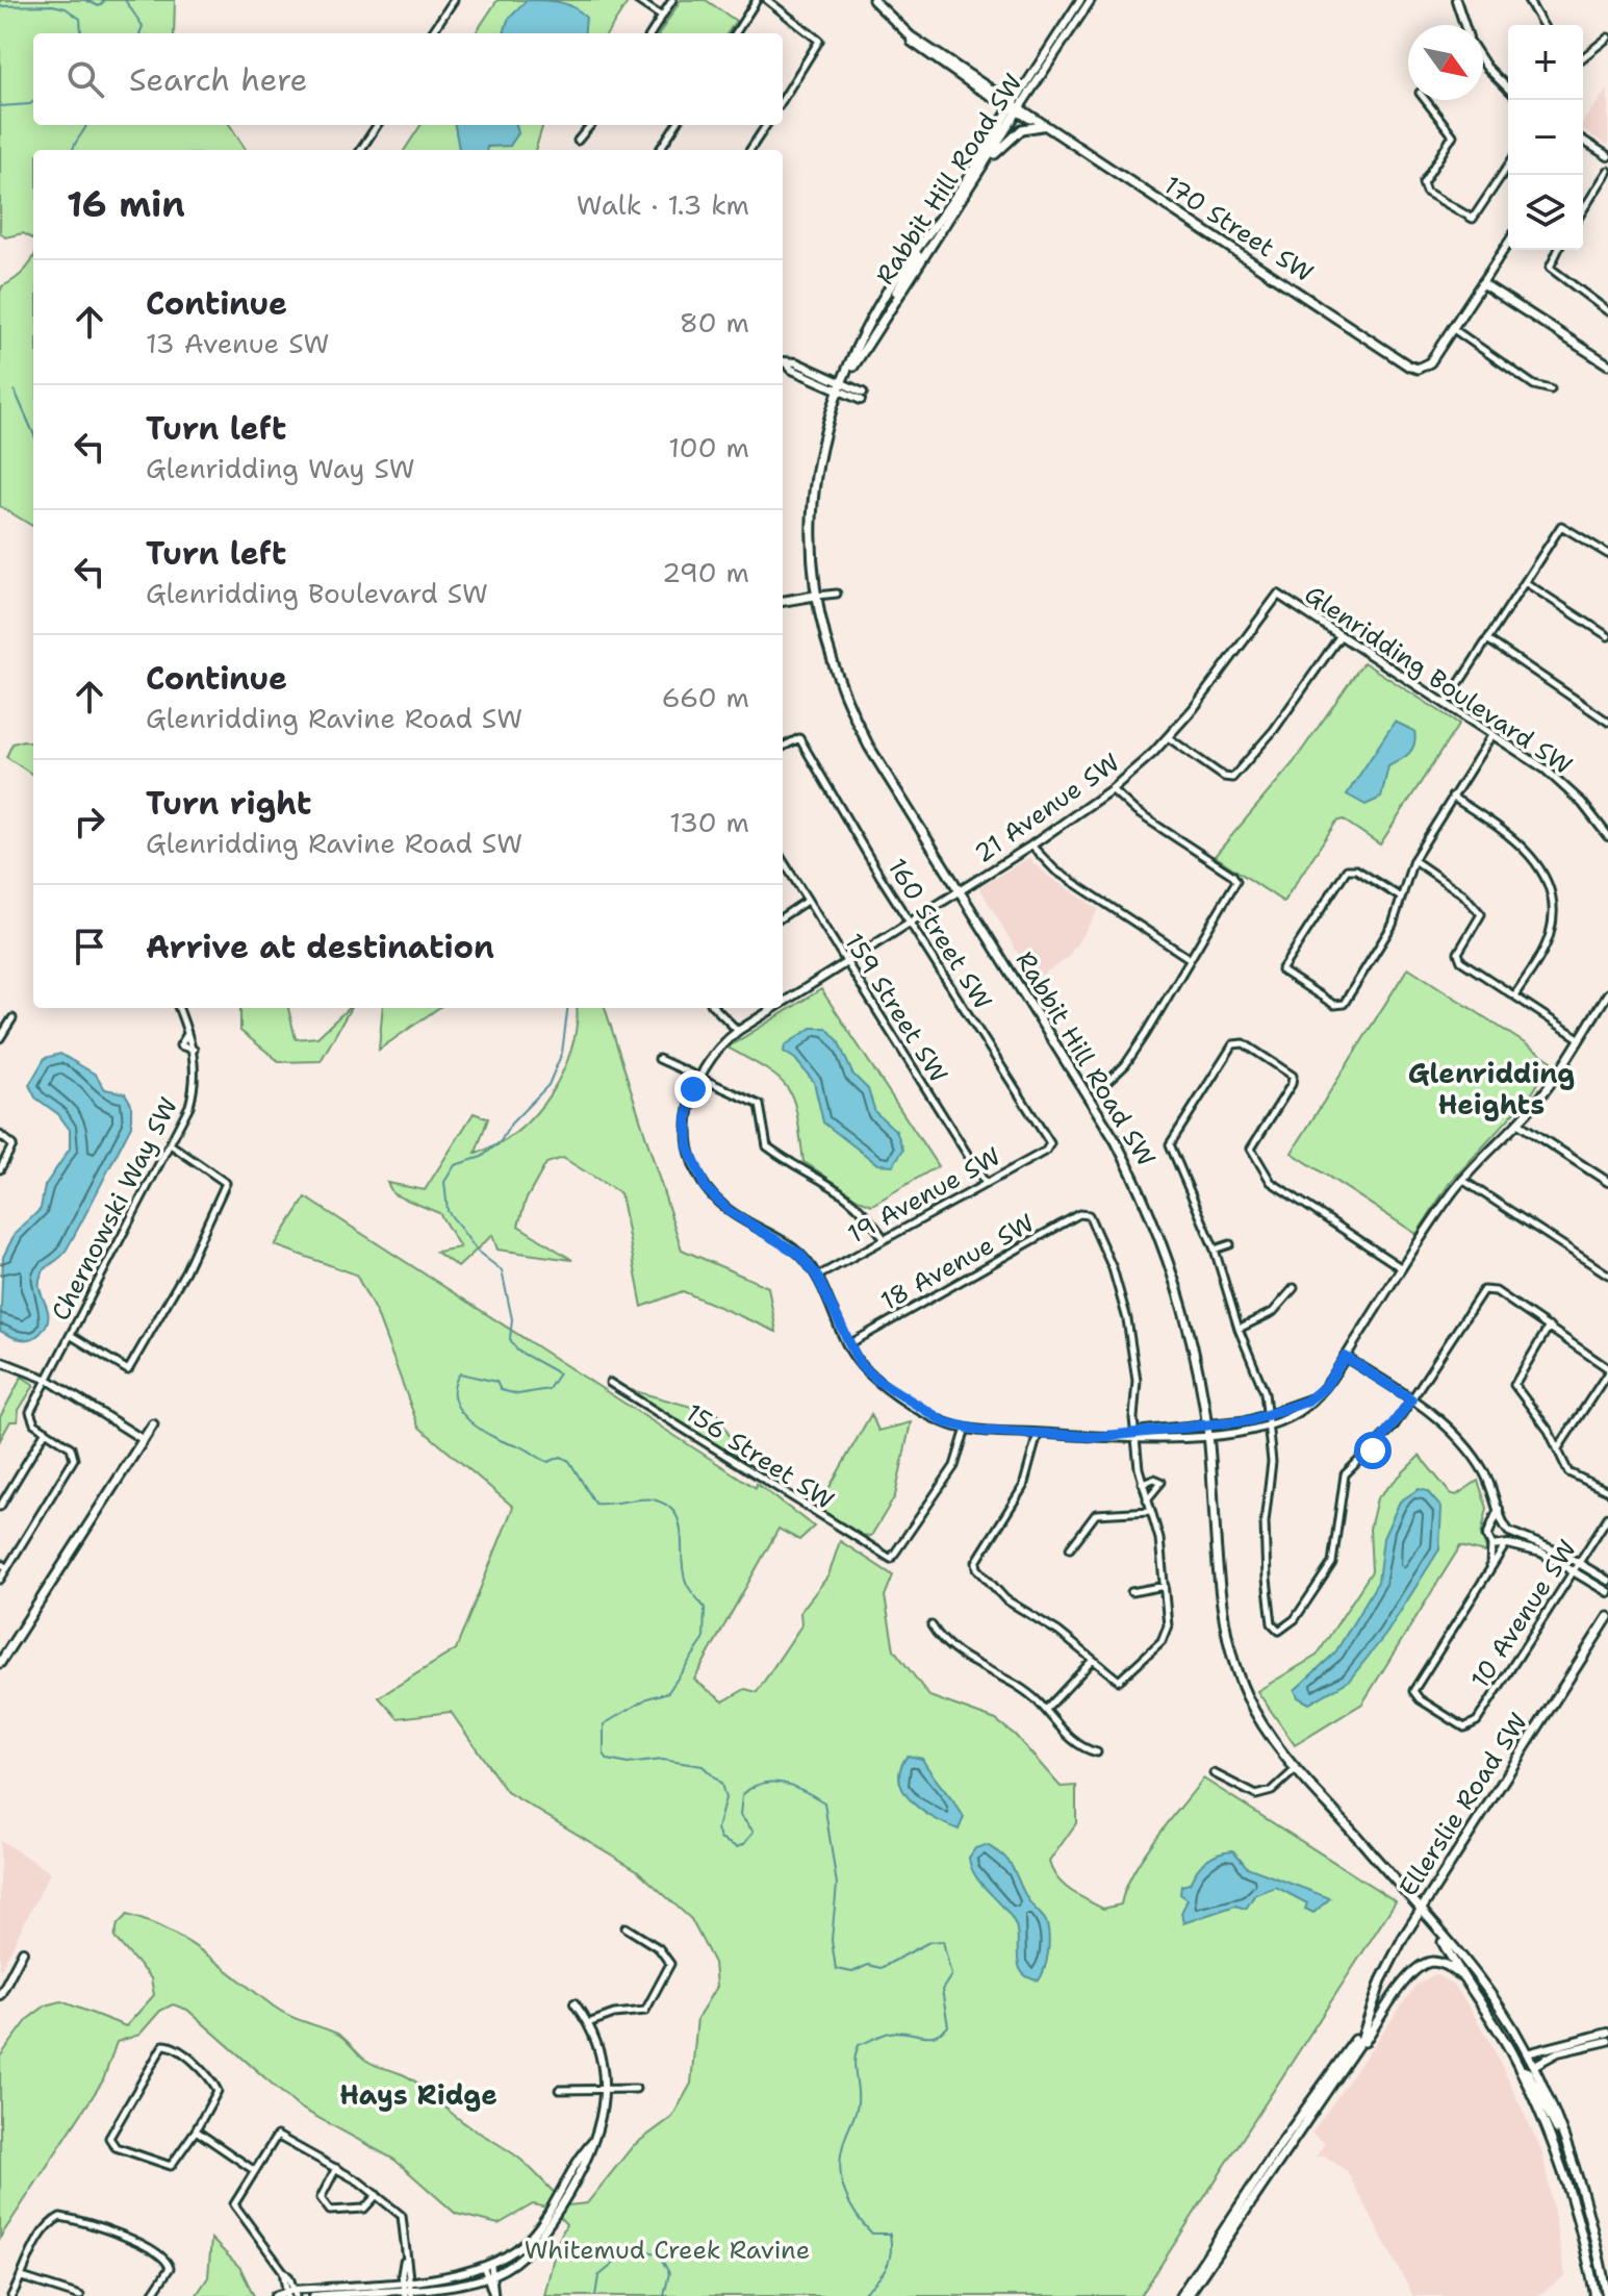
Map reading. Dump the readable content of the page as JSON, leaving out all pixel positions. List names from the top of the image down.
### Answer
{
  "streets": {
    "main road": ["Rabbit Hill Road SW", "170 Street SW", "Ellerslie Road SW"],
    "street": [
      "Glenridding Boulevard SW",
      "21 Avenue SW",
      "160 Street SW",
      "159 Street SW",
      "19 Avenue SW",
      "Chernowski Way SW",
      "18 Avenue SW",
      "156 Street SW",
      "10 Avenue SW"
    ]
  },
  "crossings": [
    ["Rabbit Hill Road SW", "170 Street SW"],
    ["Rabbit Hill Road SW", "21 Avenue SW"],
    ["Rabbit Hill Road SW", "Ellerslie Road SW"],
    ["Glenridding Boulevard SW", "21 Avenue SW"],
    ["21 Avenue SW", "160 Street SW"],
    ["21 Avenue SW", "159 Street SW"],
    ["160 Street SW", "19 Avenue SW"],
    ["159 Street SW", "19 Avenue SW"]
  ],
  "districts": ["Glenridding Heights", "Hays Ridge"],
  "parks": ["Whitemud Creek Ravine"],
  "north": "bottom right",
  "page": {
    "map_buttons": ["+", "−"],
    "search": "Search here",
    "heading": ["16 min", "Walk · 1.3 km"],
    "list": [
      ["Continue", "13 Avenue SW", "80 m"],
      ["Turn left", "Glenridding Way SW", "100 m"],
      ["Turn left", "Glenridding Boulevard SW", "290 m"],
      ["Continue", "Glenridding Ravine Road SW", "660 m"],
      ["Turn right", "Glenridding Ravine Road SW", "130 m"],
      "Arrive at destination"
    ]
  }
}
